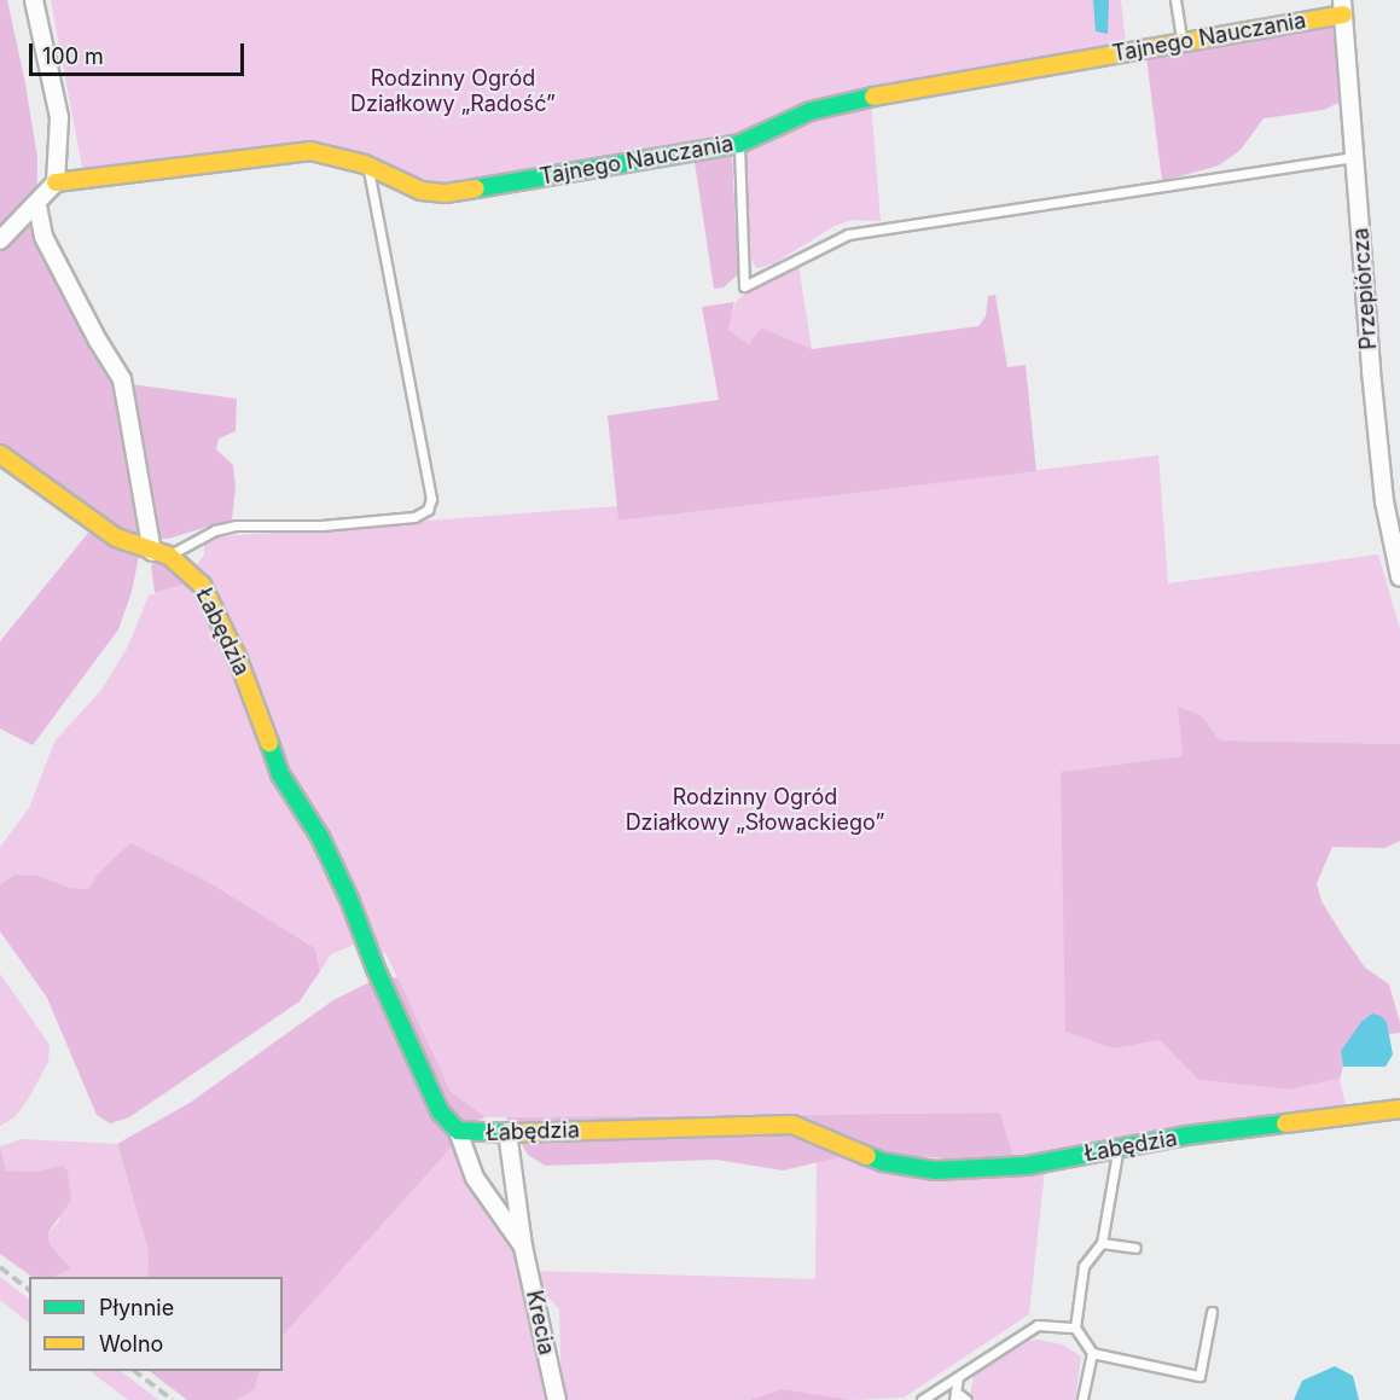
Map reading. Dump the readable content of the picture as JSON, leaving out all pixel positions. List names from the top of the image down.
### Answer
{
  "streets": {
    "street": [
      "Tajnego Nauczania",
      "Przepiórcza",
      "Łabędzia",
      "Krecia"
    ]
  },
  "crossings": [
    ["Tajnego Nauczania", "Przepiórcza"],
    ["Łabędzia", "Krecia"]
  ],
  "parks": ["Rodzinny Ogród Działkowy „Radość”", "Rodzinny Ogród Działkowy „Słowackiego”"],
  "legend": ["Płynnie", "Wolno"],
  "scale_bar": "100 m"
}
